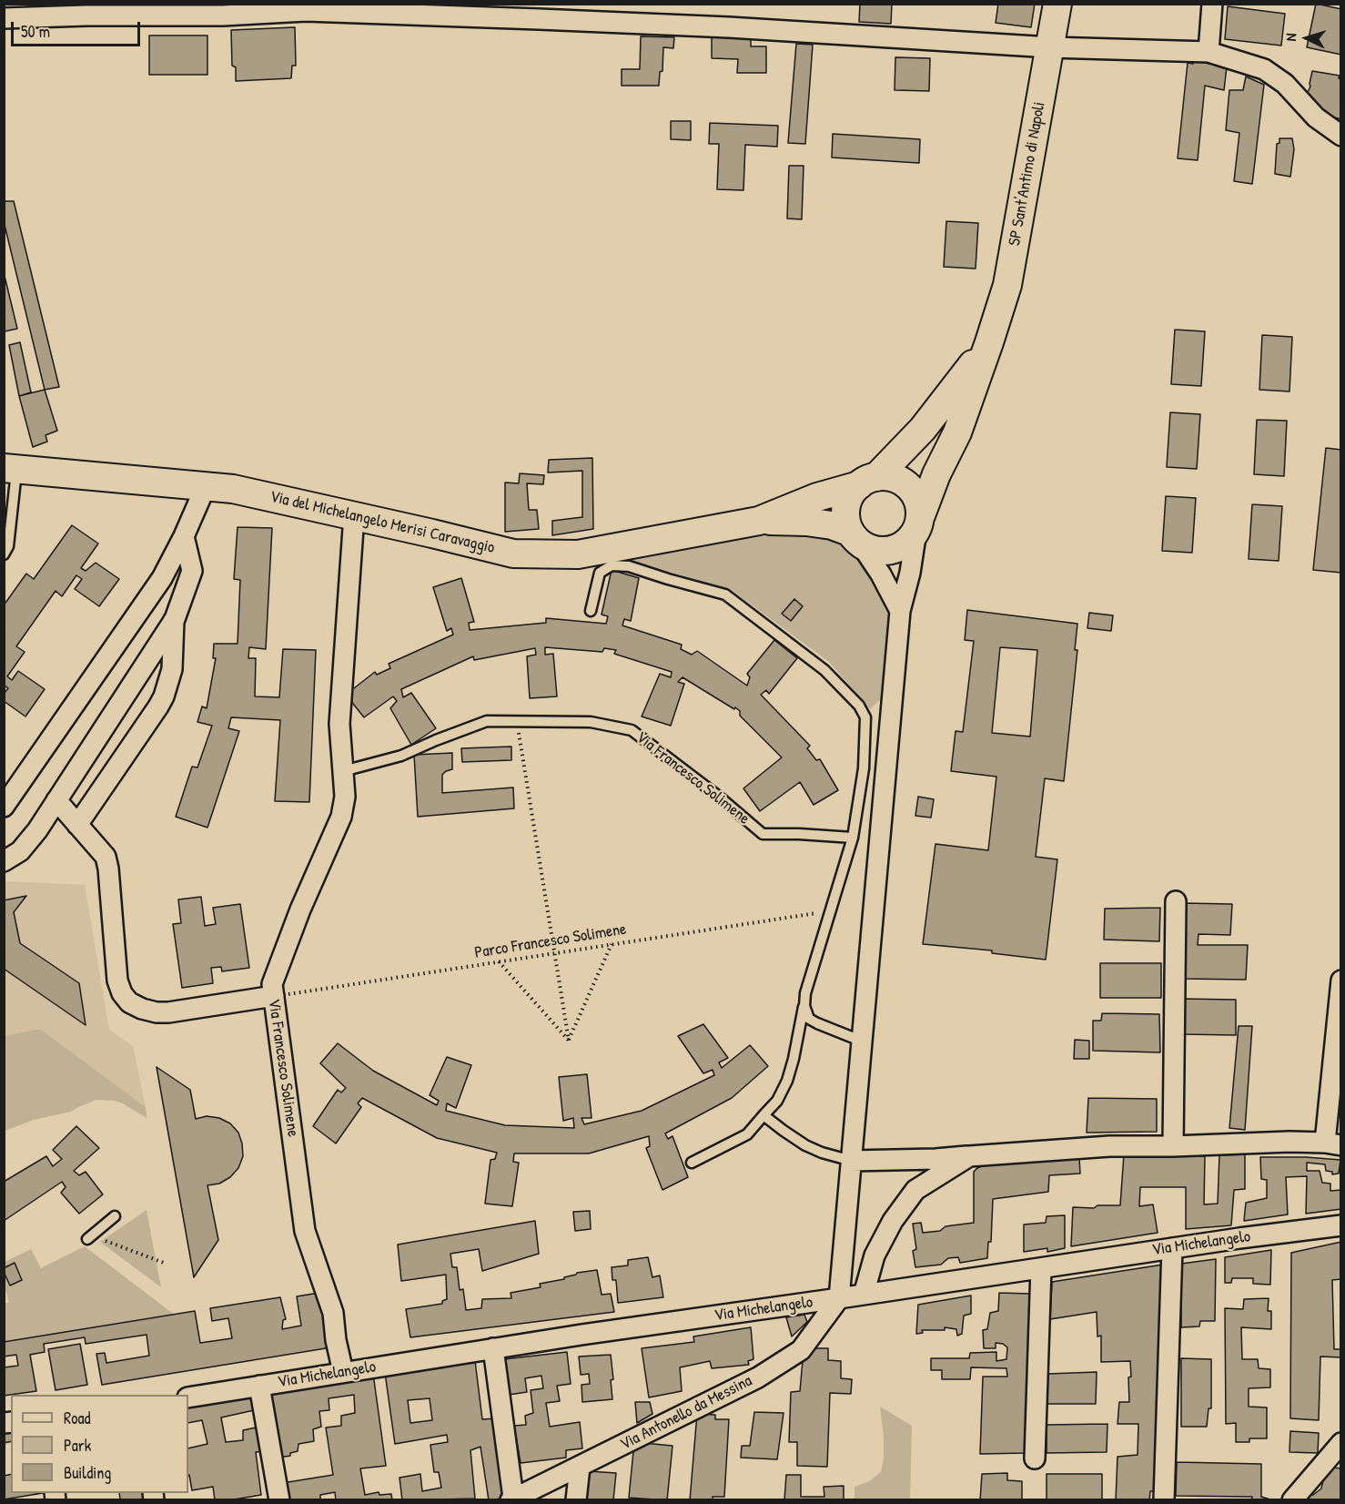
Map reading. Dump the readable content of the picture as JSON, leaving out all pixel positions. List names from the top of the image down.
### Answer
{
  "streets": {
    "street": [
      "SP Sant'Antimo di Napoli",
      "Via del Michelangelo Merisi Caravaggio",
      "Via Francesco Solimene",
      "Via Michelangelo",
      "Via Antonello da Messina"
    ],
    "path": ["Parco Francesco Solimene"]
  },
  "crossings": [
    ["SP Sant'Antimo di Napoli", "Via del Michelangelo Merisi Caravaggio"],
    ["Via del Michelangelo Merisi Caravaggio", "Via Francesco Solimene"],
    ["Via Francesco Solimene", "Parco Francesco Solimene"],
    ["Via Francesco Solimene", "Via Michelangelo"],
    ["Via Michelangelo", "Via Antonello da Messina"]
  ],
  "legend": ["Road", "Park", "Building"],
  "scale_bar": "50 m",
  "north": "left"
}
